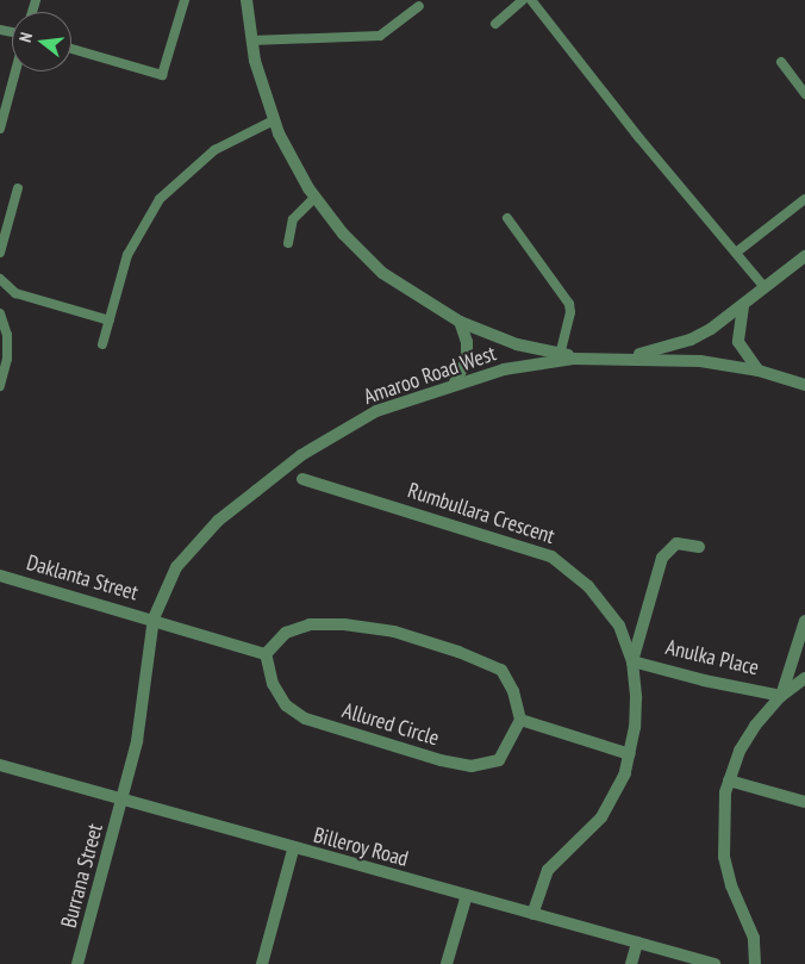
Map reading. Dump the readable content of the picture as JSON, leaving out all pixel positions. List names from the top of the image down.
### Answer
{
  "streets": {
    "street": [
      "Amaroo Road West",
      "Rumbullara Crescent",
      "Daklanta Street",
      "Anulka Place",
      "Allured Circle",
      "Billeroy Road",
      "Burrana Street"
    ]
  },
  "crossings": [
    ["Amaroo Road West", "Daklanta Street"],
    ["Amaroo Road West", "Billeroy Road"],
    ["Amaroo Road West", "Burrana Street"],
    ["Rumbullara Crescent", "Anulka Place"],
    ["Rumbullara Crescent", "Billeroy Road"],
    ["Billeroy Road", "Burrana Street"]
  ],
  "north": "left"
}
